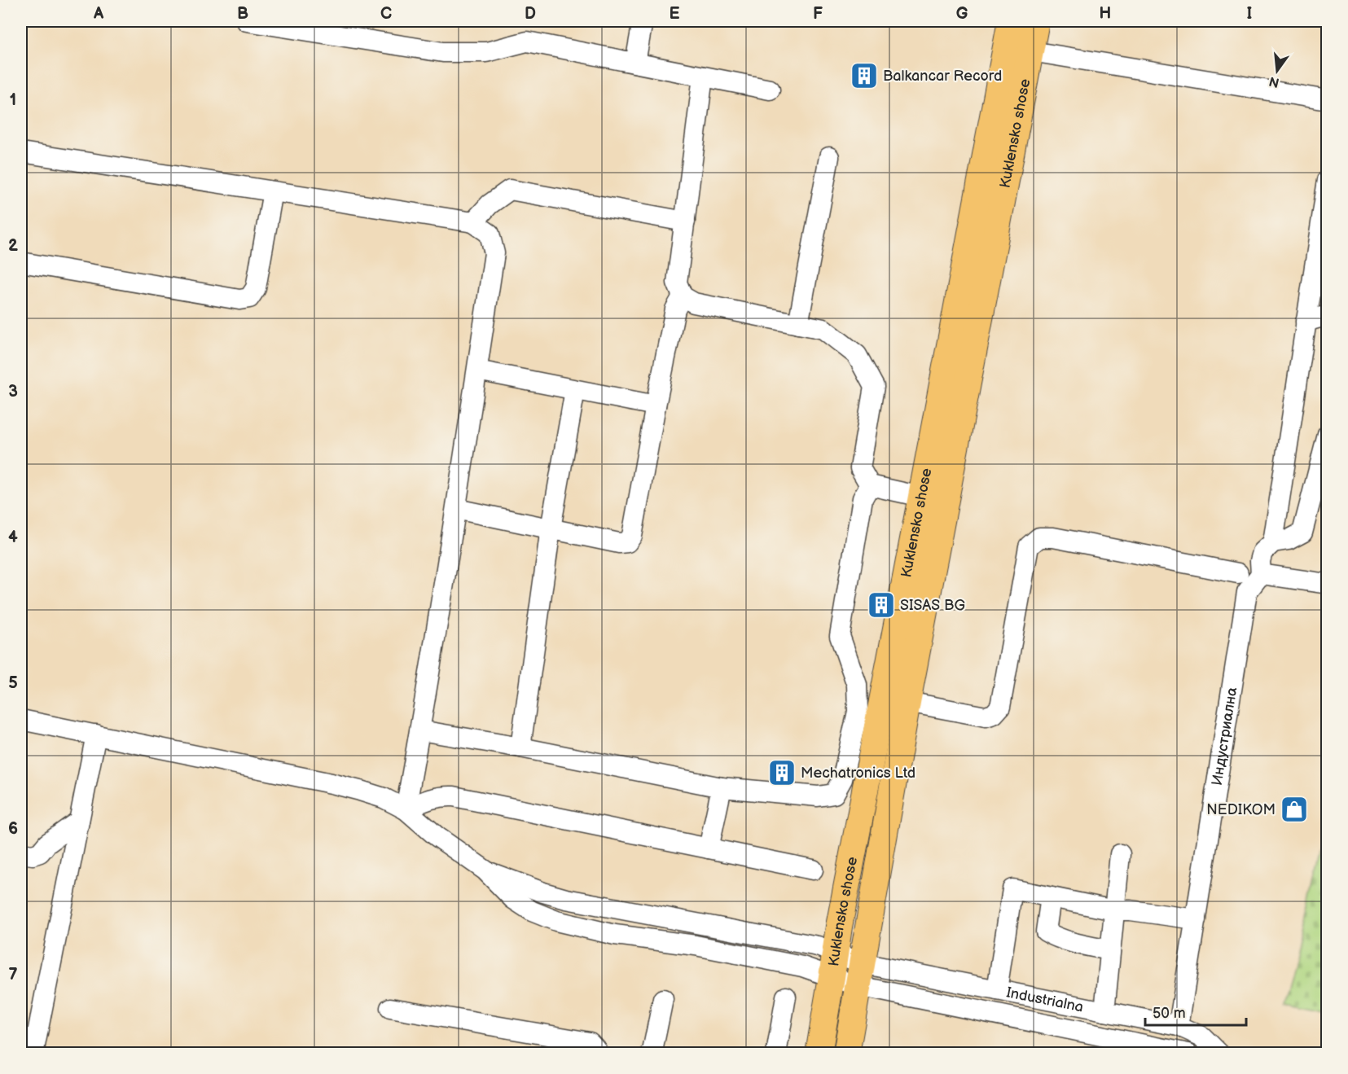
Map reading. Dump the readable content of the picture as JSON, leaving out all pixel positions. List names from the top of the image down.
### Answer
{
  "streets": {
    "main road": ["Kuklensko shose"],
    "street": ["Индустриална", "Industrialna"]
  },
  "crossings": [
    ["Kuklensko shose", "Industrialna"],
    ["Индустриална", "Industrialna"]
  ],
  "places": {
    "building": ["Balkancar Record", "SISAS BG", "Mechatronics Ltd"],
    "shop": ["NEDIKOM"]
  },
  "scale_bar": "50 m",
  "north": "bottom",
  "grid": {
    "columns": [
      "A",
      "B",
      "C",
      "D",
      "E",
      "F",
      "G",
      "H",
      "I"
    ],
    "rows": [
      "1",
      "2",
      "3",
      "4",
      "5",
      "6",
      "7"
    ]
  }
}
